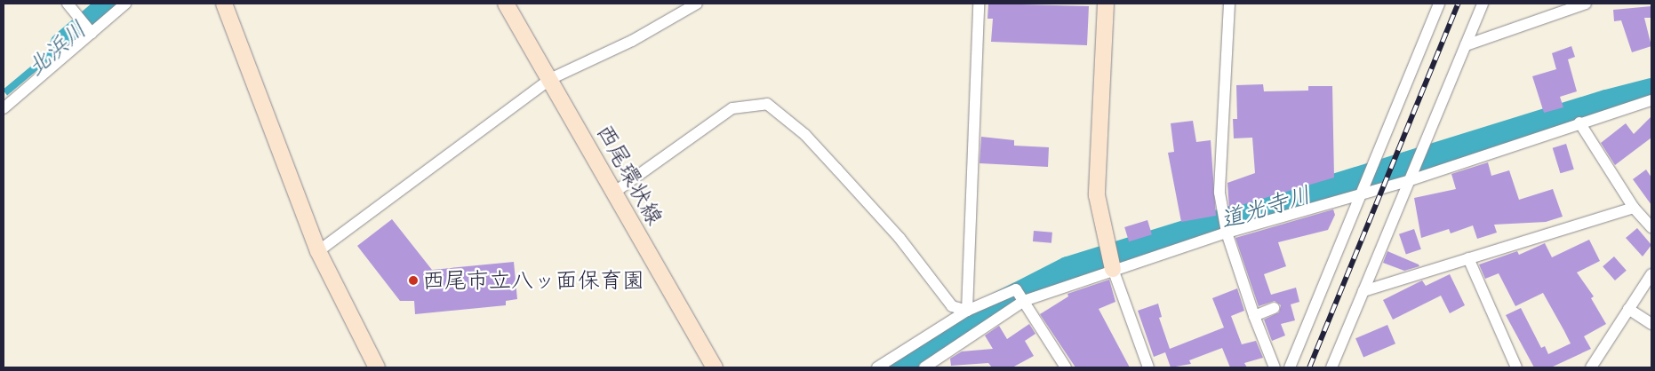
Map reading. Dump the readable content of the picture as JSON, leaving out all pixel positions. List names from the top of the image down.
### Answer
{
  "streets": {
    "street": ["西尾環状線"]
  },
  "water": ["北浜川", "道光寺川"],
  "places": ["西尾市立八ッ面保育園"]
}
